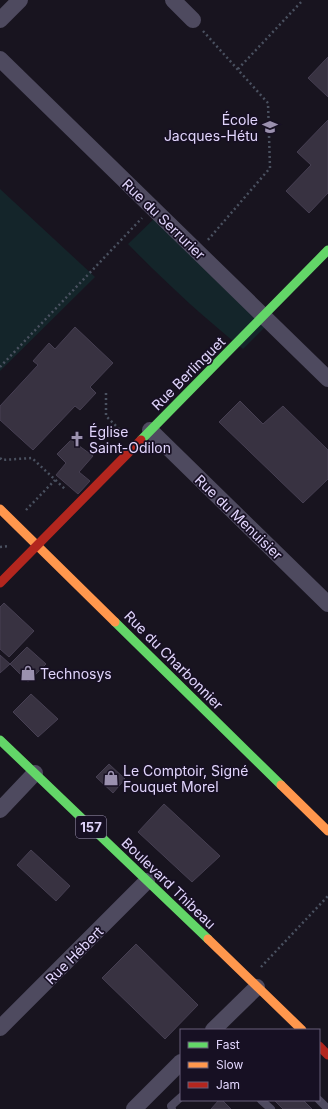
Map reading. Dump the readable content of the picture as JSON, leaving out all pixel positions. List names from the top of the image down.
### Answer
{
  "streets": {
    "street": [
      "Rue du Serrurier",
      "Rue Berlinguet",
      "Rue du Menuisier",
      "Rue du Charbonnier",
      "157",
      "Boulevard Thibeau",
      "Rue Hébert"
    ]
  },
  "crossings": [
    ["Rue du Serrurier", "Rue Berlinguet"],
    ["Rue Berlinguet", "Rue du Menuisier"],
    ["Rue Berlinguet", "Rue du Charbonnier"],
    ["Boulevard Thibeau", "Rue Hébert"]
  ],
  "places": {
    "school or university": ["École Jacques-Hétu"],
    "church": ["Église Saint-Odilon"],
    "shop": ["Technosys", "Le Comptoir, Signé Fouquet Morel"]
  },
  "legend": ["Fast", "Slow", "Jam"]
}
